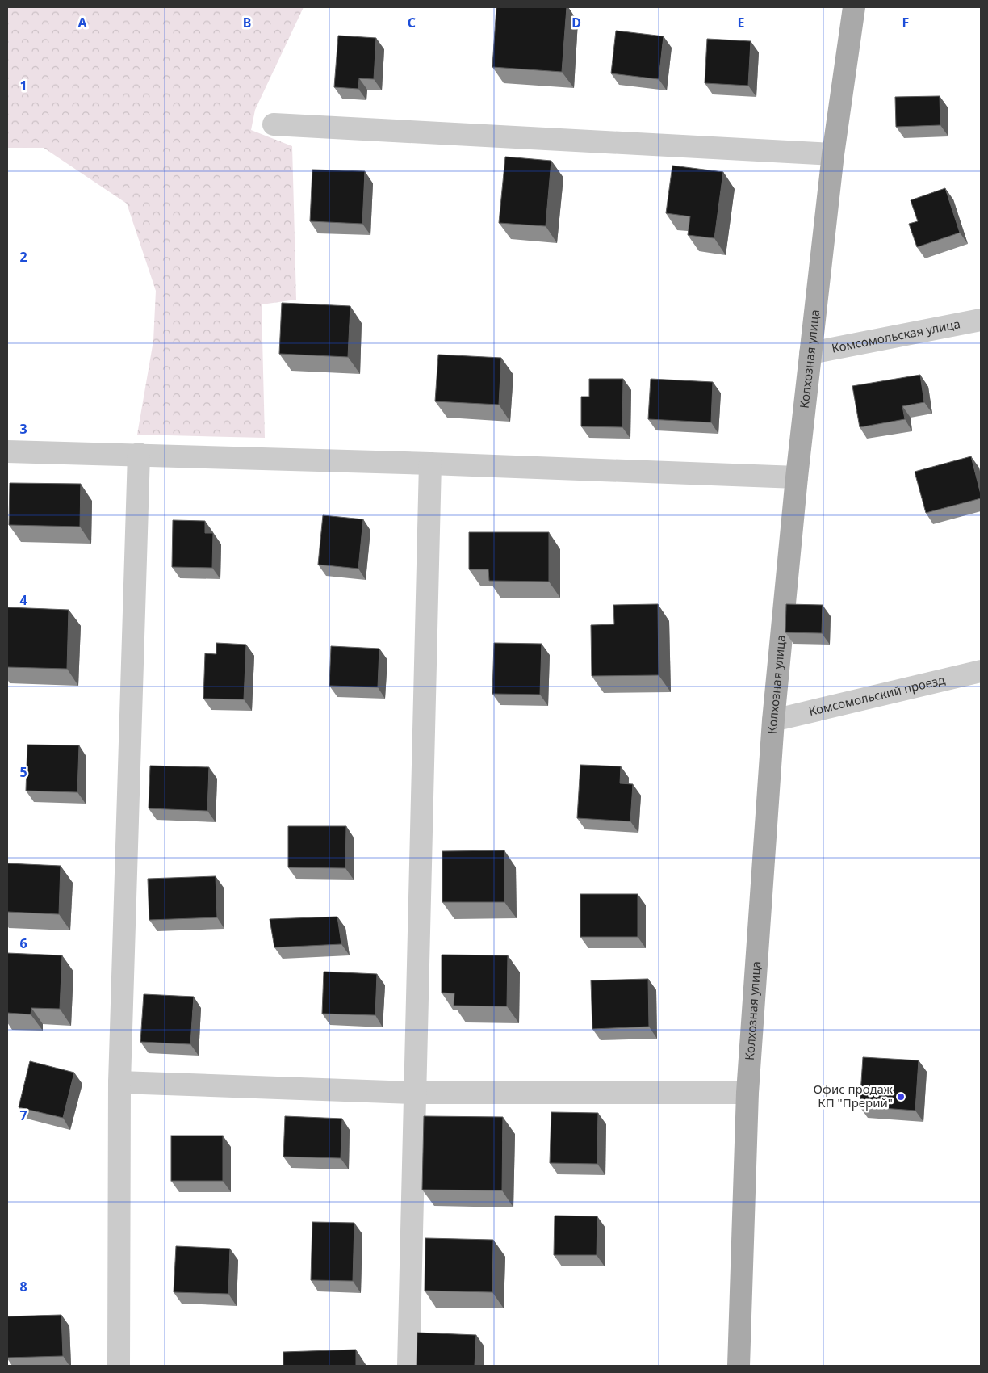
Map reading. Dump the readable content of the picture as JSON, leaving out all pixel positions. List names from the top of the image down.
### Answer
{
  "streets": {
    "main road": ["Колхозная улица"],
    "street": ["Комсомольская улица", "Комсомольский проезд"]
  },
  "crossings": [
    ["Комсомольская улица", "Колхозная улица"],
    ["Колхозная улица", "Комсомольский проезд"]
  ],
  "places": ["Офис продаж КП \"Прерий\""],
  "grid": {
    "columns": [
      "A",
      "B",
      "C",
      "D",
      "E",
      "F"
    ],
    "rows": [
      "1",
      "2",
      "3",
      "4",
      "5",
      "6",
      "7",
      "8"
    ]
  }
}
